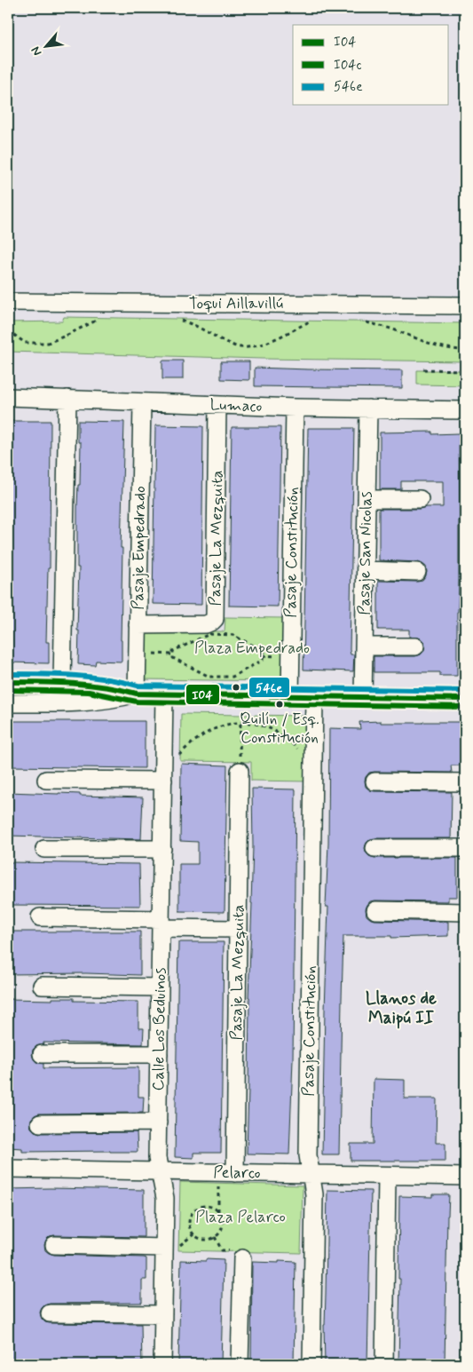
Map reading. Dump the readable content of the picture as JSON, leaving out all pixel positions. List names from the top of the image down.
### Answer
{
  "streets": {
    "street": [
      "Toqui Aillavillú",
      "Lumaco",
      "Pasaje La Mezquita",
      "Pasaje Empedrado",
      "Pasaje Constitución",
      "Pasaje San Nicolas",
      "Calle Los Beduinos",
      "Pelarco"
    ]
  },
  "crossings": [
    ["Lumaco", "Pasaje La Mezquita"],
    ["Lumaco", "Pasaje Empedrado"],
    ["Lumaco", "Pasaje Constitución"],
    ["Lumaco", "Pasaje San Nicolas"],
    ["Pasaje La Mezquita", "Pasaje Empedrado"],
    ["Pasaje La Mezquita", "Pelarco"],
    ["Pasaje Constitución", "Pelarco"],
    ["Calle Los Beduinos", "Pelarco"]
  ],
  "districts": ["Llanos de Maipú II"],
  "parks": ["Plaza Empedrado", "Plaza Pelarco"],
  "places": ["Quilín / Esq. Constitución"],
  "lines": ["transit line 546e", "transit line I04", "transit line I04c"],
  "legend": ["I04", "I04c", "546e"],
  "north": "bottom left"
}
